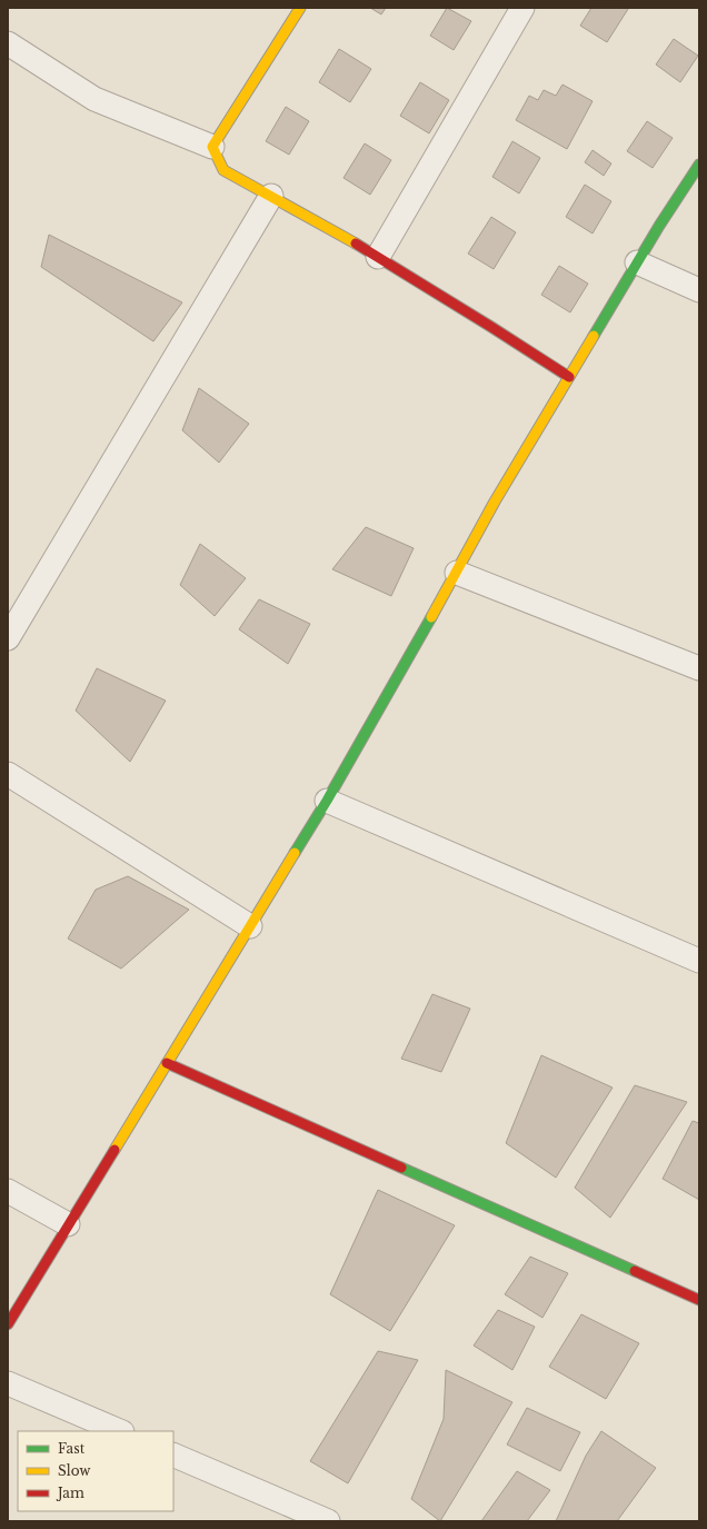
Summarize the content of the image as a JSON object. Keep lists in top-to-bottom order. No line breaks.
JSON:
{"legend":["Fast","Slow","Jam"]}
